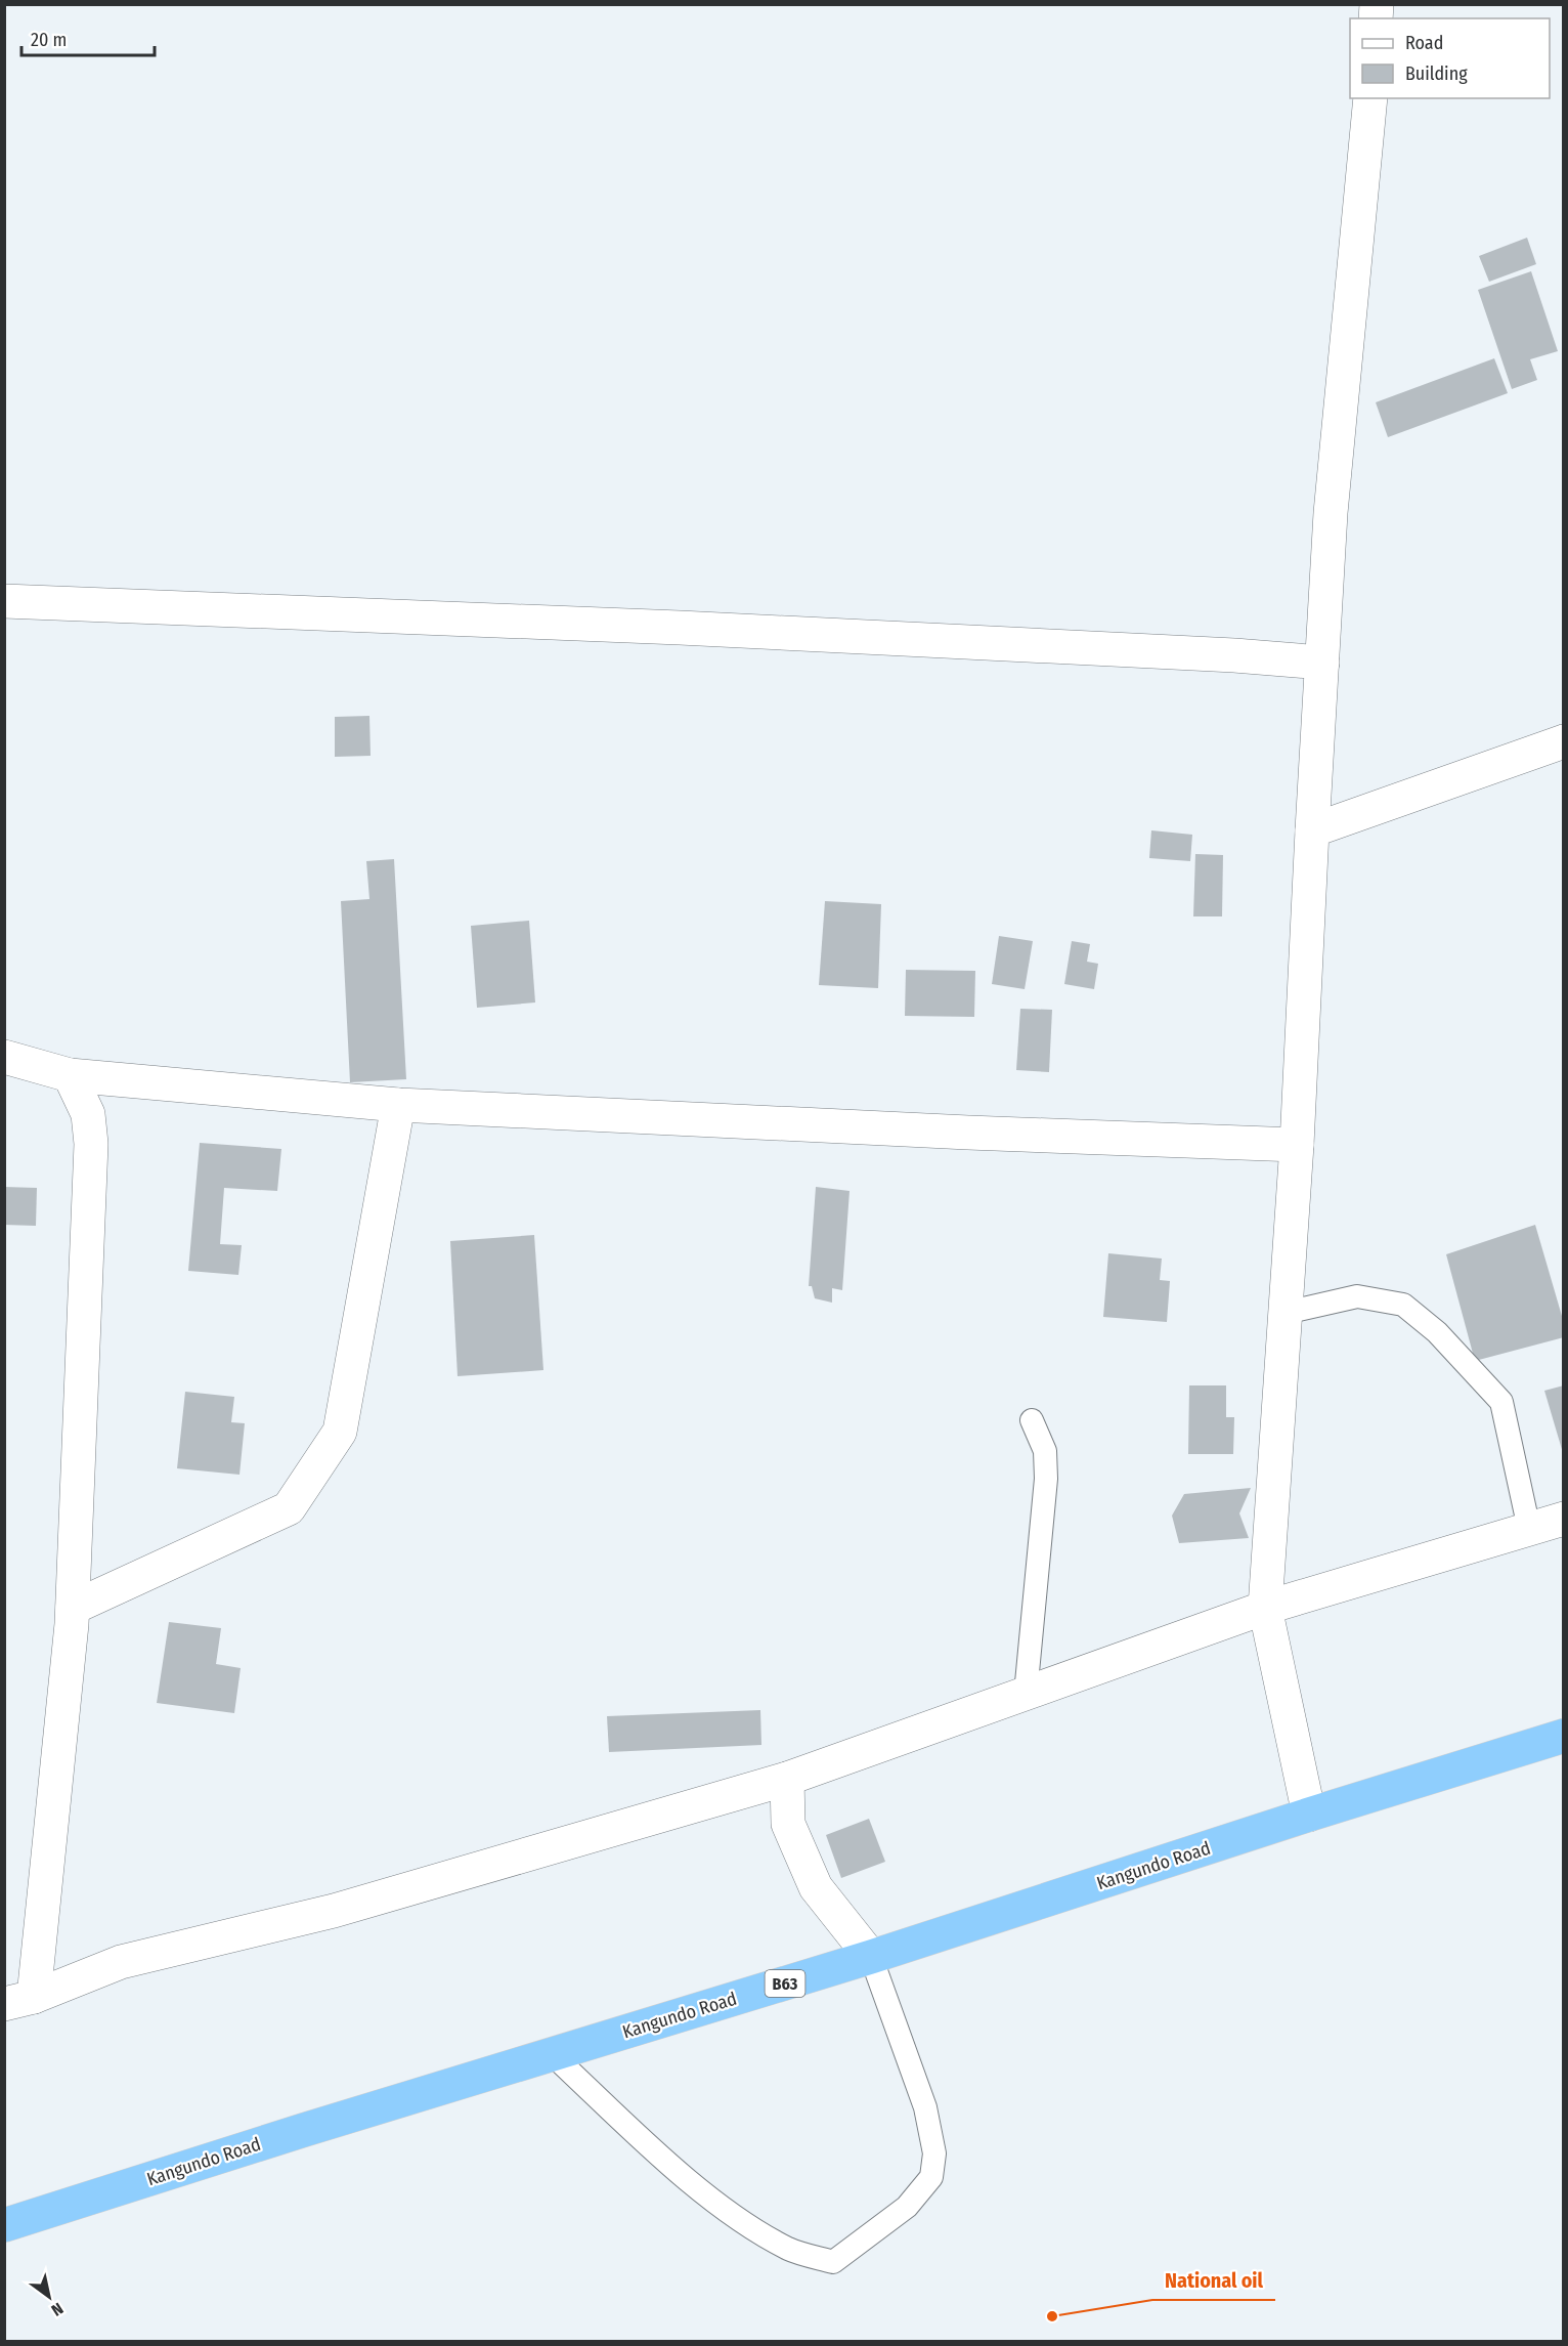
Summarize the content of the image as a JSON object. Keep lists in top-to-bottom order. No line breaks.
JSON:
{"streets":{"highway":["Kangundo Road","B63"]},"places":["National oil"],"legend":["Road","Building"],"scale_bar":"20 m","north":"bottom right"}
